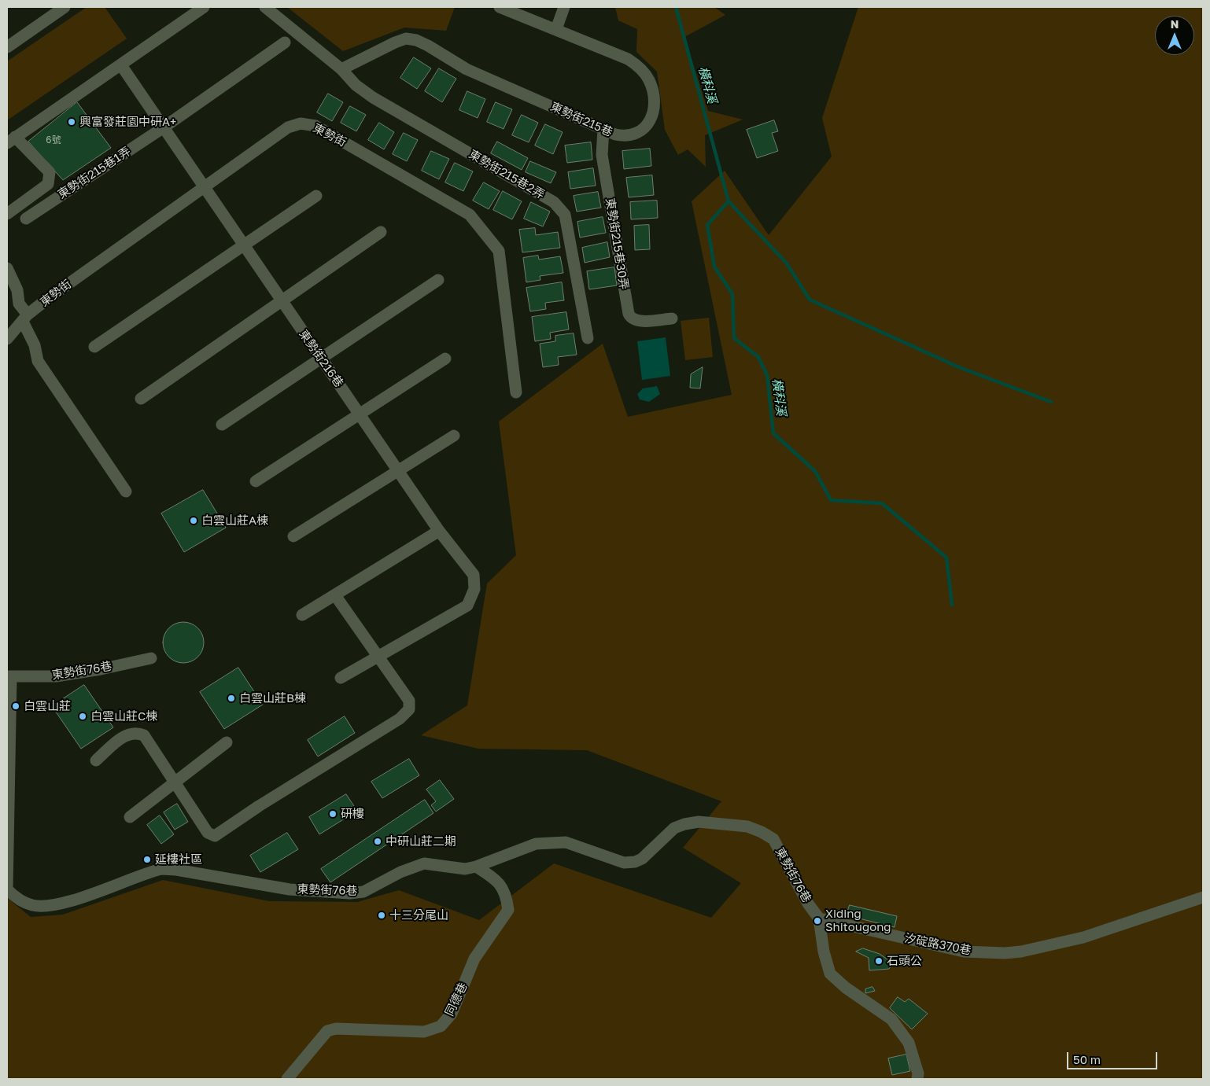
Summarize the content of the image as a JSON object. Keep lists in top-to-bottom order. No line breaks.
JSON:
{"streets":{"street":["東勢街215巷","東勢街","東勢街215巷1弄","東勢街215巷2弄","東勢街215巷30弄","東勢街216巷","東勢街76巷","汐碇路370巷","同德巷"]},"crossings":[["東勢街215巷","東勢街215巷2弄"],["東勢街215巷","東勢街215巷30弄"],["東勢街","東勢街216巷"],["東勢街76巷","汐碇路370巷"],["東勢街76巷","同德巷"]],"water":["橫科溪"],"places":["興富發莊園中研A+","白雲山莊A棟","白雲山莊B棟","白雲山莊","白雲山莊C棟","研樓","中研山莊二期","延樓社區","十三分尾山","Xiding Shitougong","石頭公"],"house_numbers":["6號"],"scale_bar":"50 m","north":"top"}
